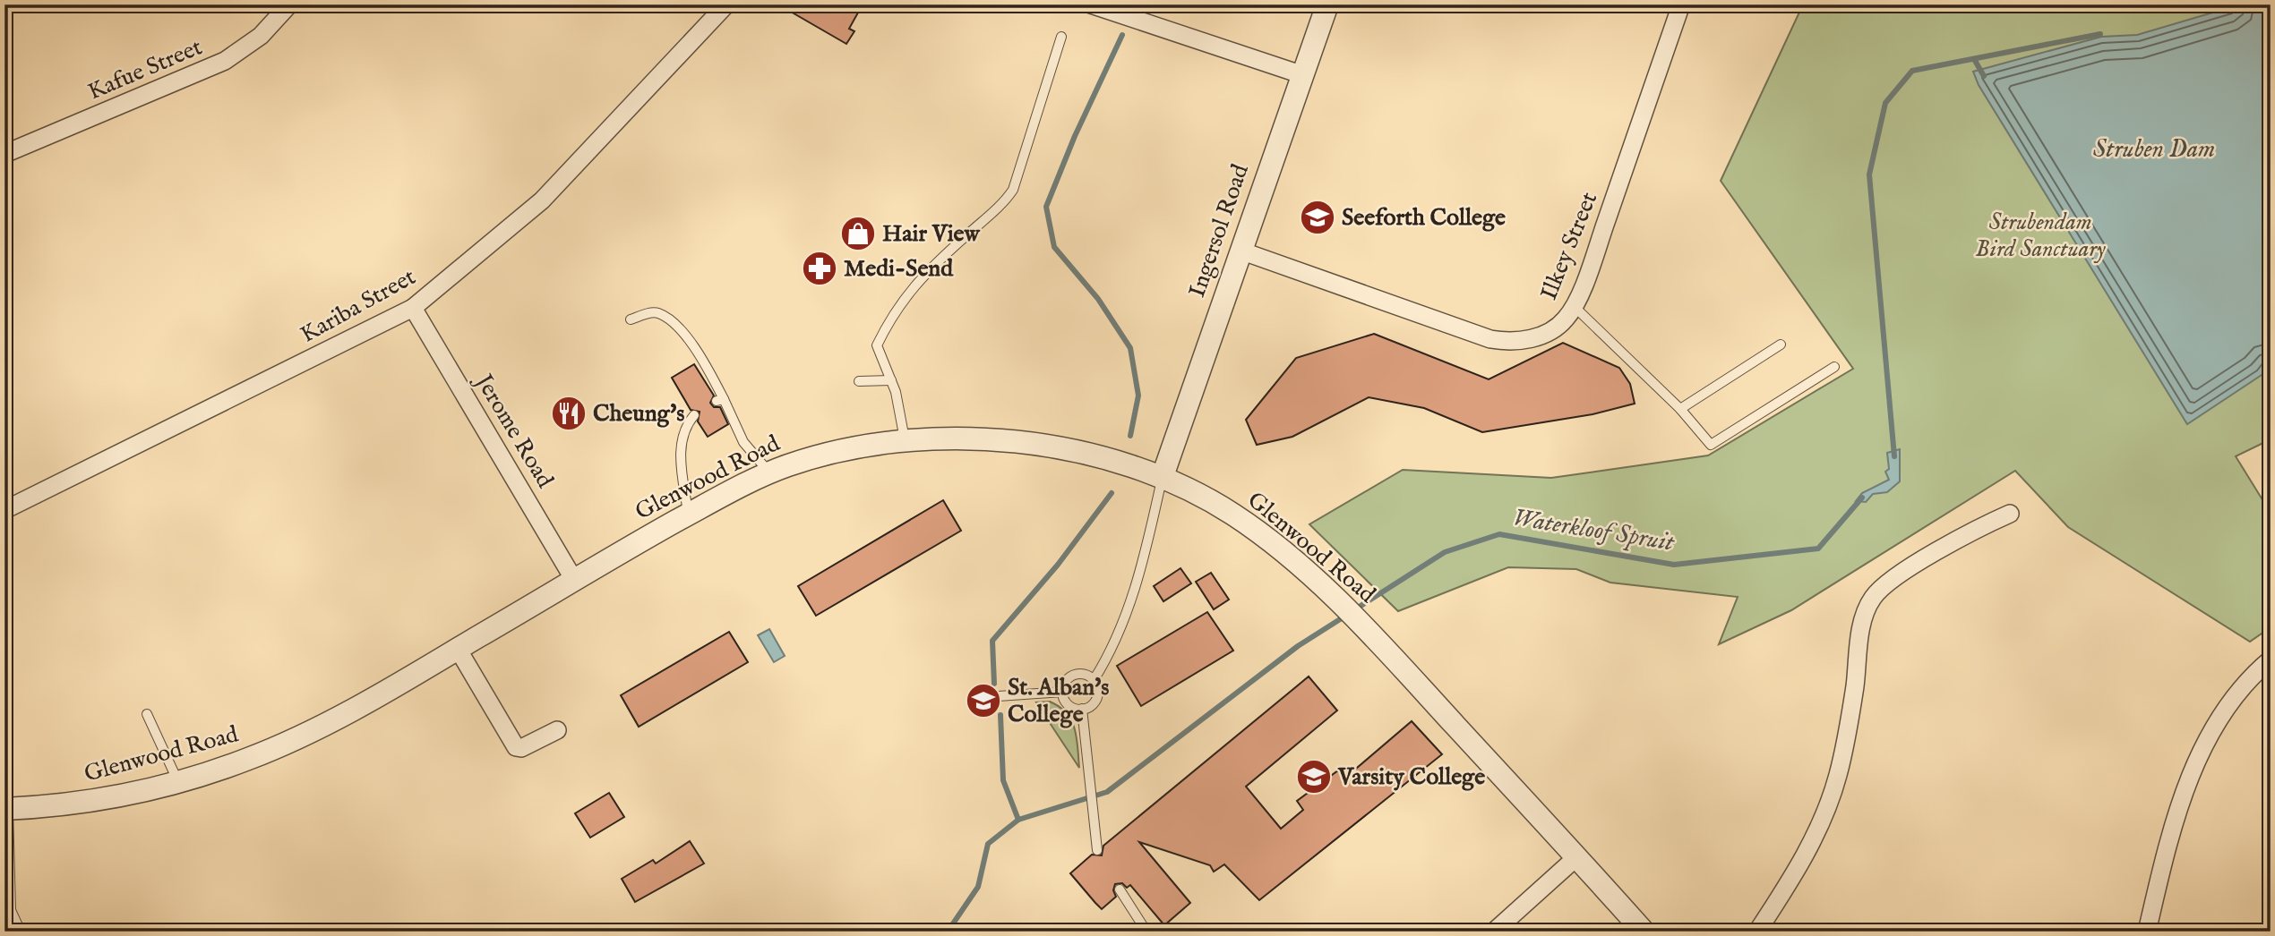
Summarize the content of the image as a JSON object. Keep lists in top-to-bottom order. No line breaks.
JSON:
{"streets":{"street":["Kafue Street","Ingersol Road","Ilkey Street","Kariba Street","Jerome Road","Glenwood Road"]},"crossings":[["Ingersol Road","Ilkey Street"],["Ingersol Road","Glenwood Road"],["Kariba Street","Jerome Road"],["Jerome Road","Glenwood Road"]],"water":["Struben Dam","Waterkloof Spruit"],"parks":["Strubendam Bird Sanctuary"],"places":{"school or university":["Seeforth College","St. Alban's College","Varsity College"],"shop":["Hair View"],"pharmacy":["Medi-Send"],"restaurant":["Cheung's"]}}
